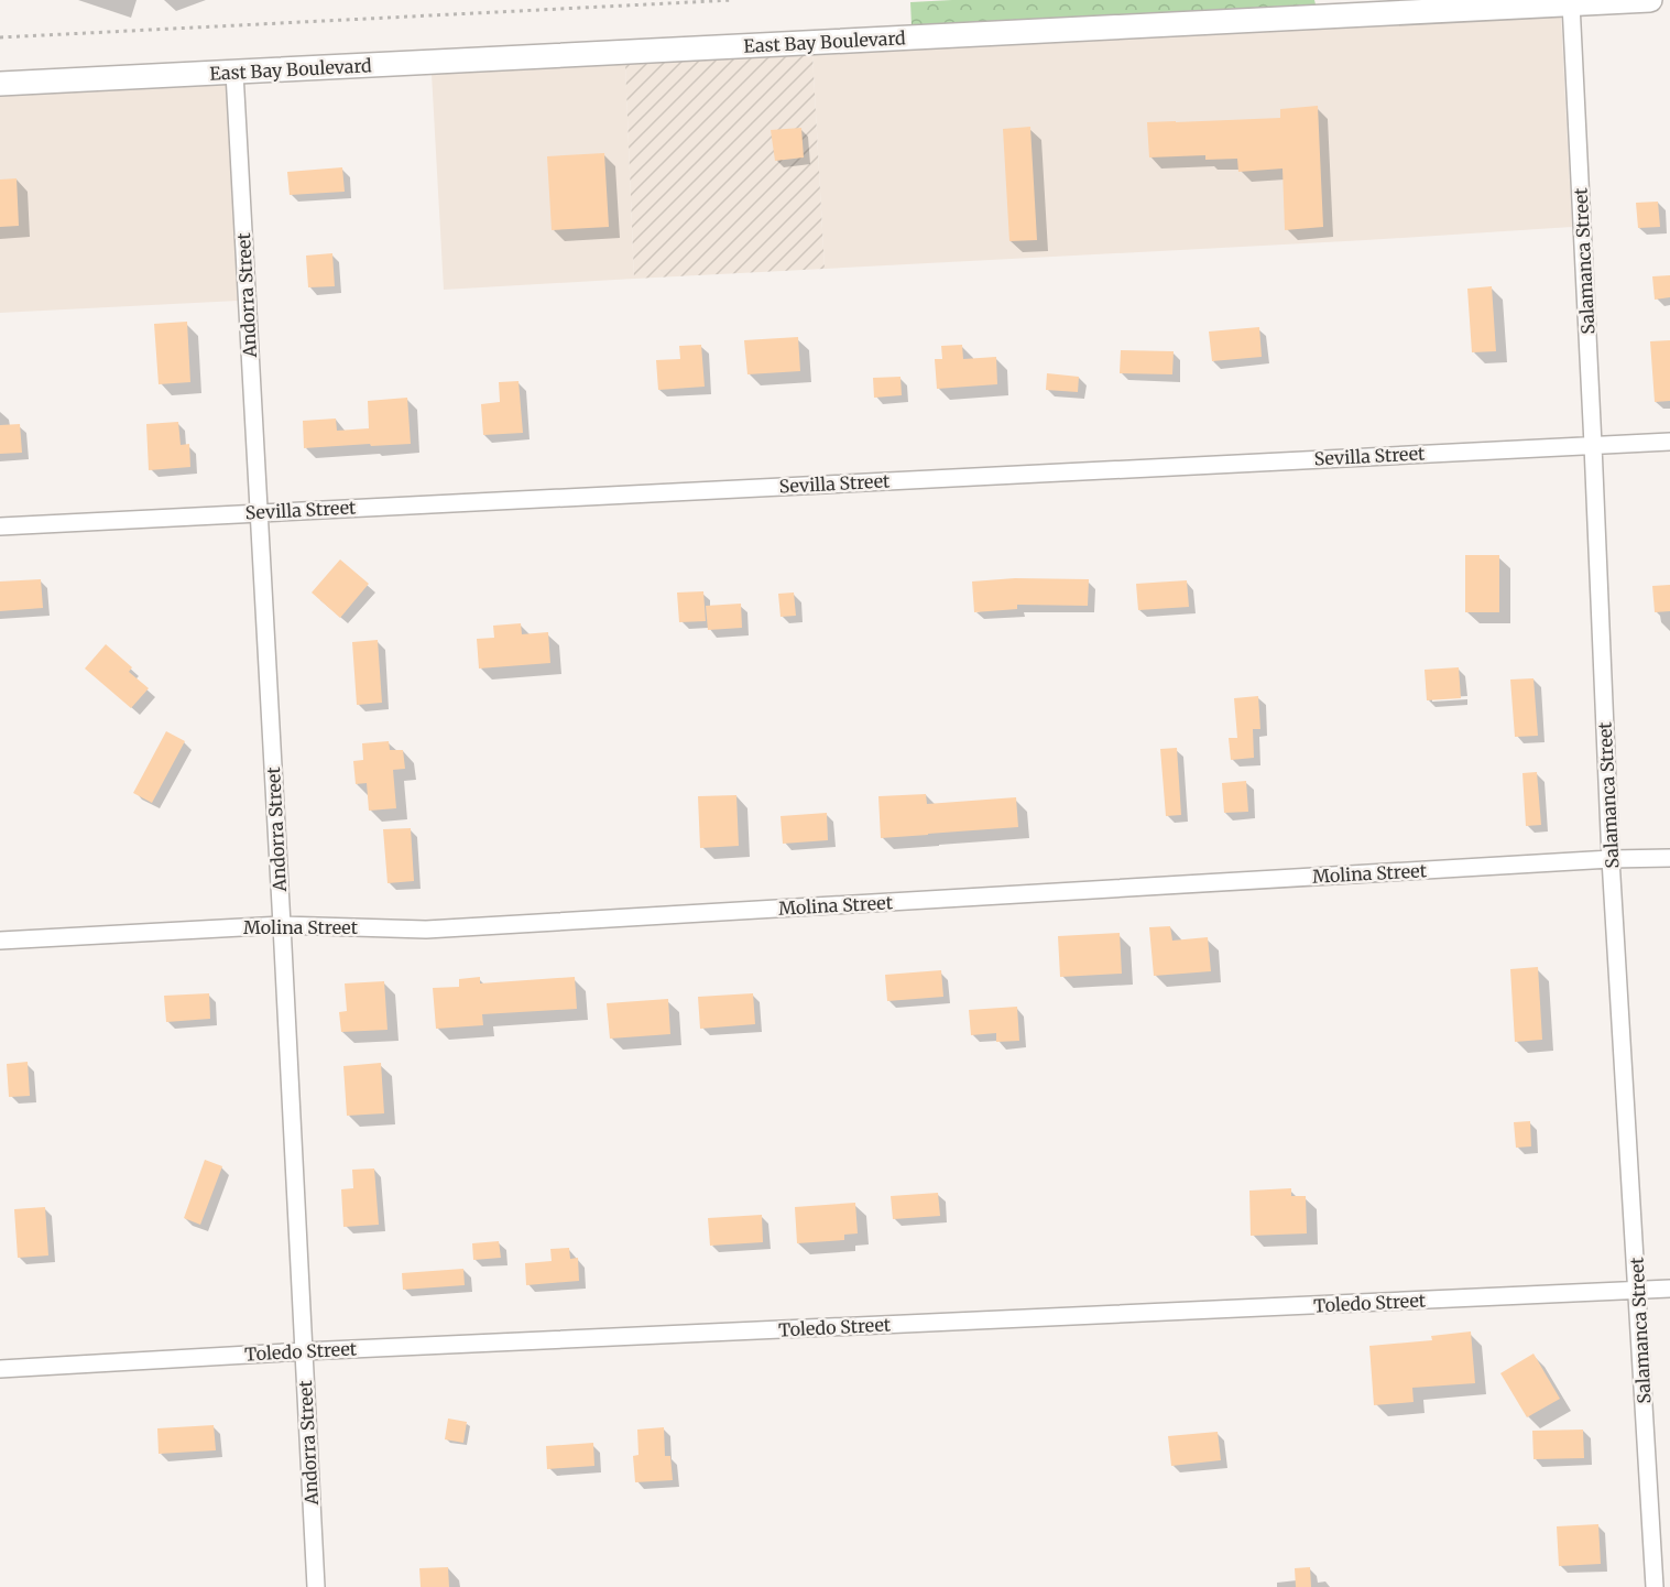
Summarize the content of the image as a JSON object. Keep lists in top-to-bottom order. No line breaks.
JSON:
{"streets":{"main road":["East Bay Boulevard"],"street":["Salamanca Street","Andorra Street","Sevilla Street","Molina Street","Toledo Street"]},"crossings":[["East Bay Boulevard","Salamanca Street"],["East Bay Boulevard","Andorra Street"],["Salamanca Street","Sevilla Street"],["Salamanca Street","Molina Street"],["Salamanca Street","Toledo Street"],["Andorra Street","Sevilla Street"],["Andorra Street","Molina Street"],["Andorra Street","Toledo Street"]]}
